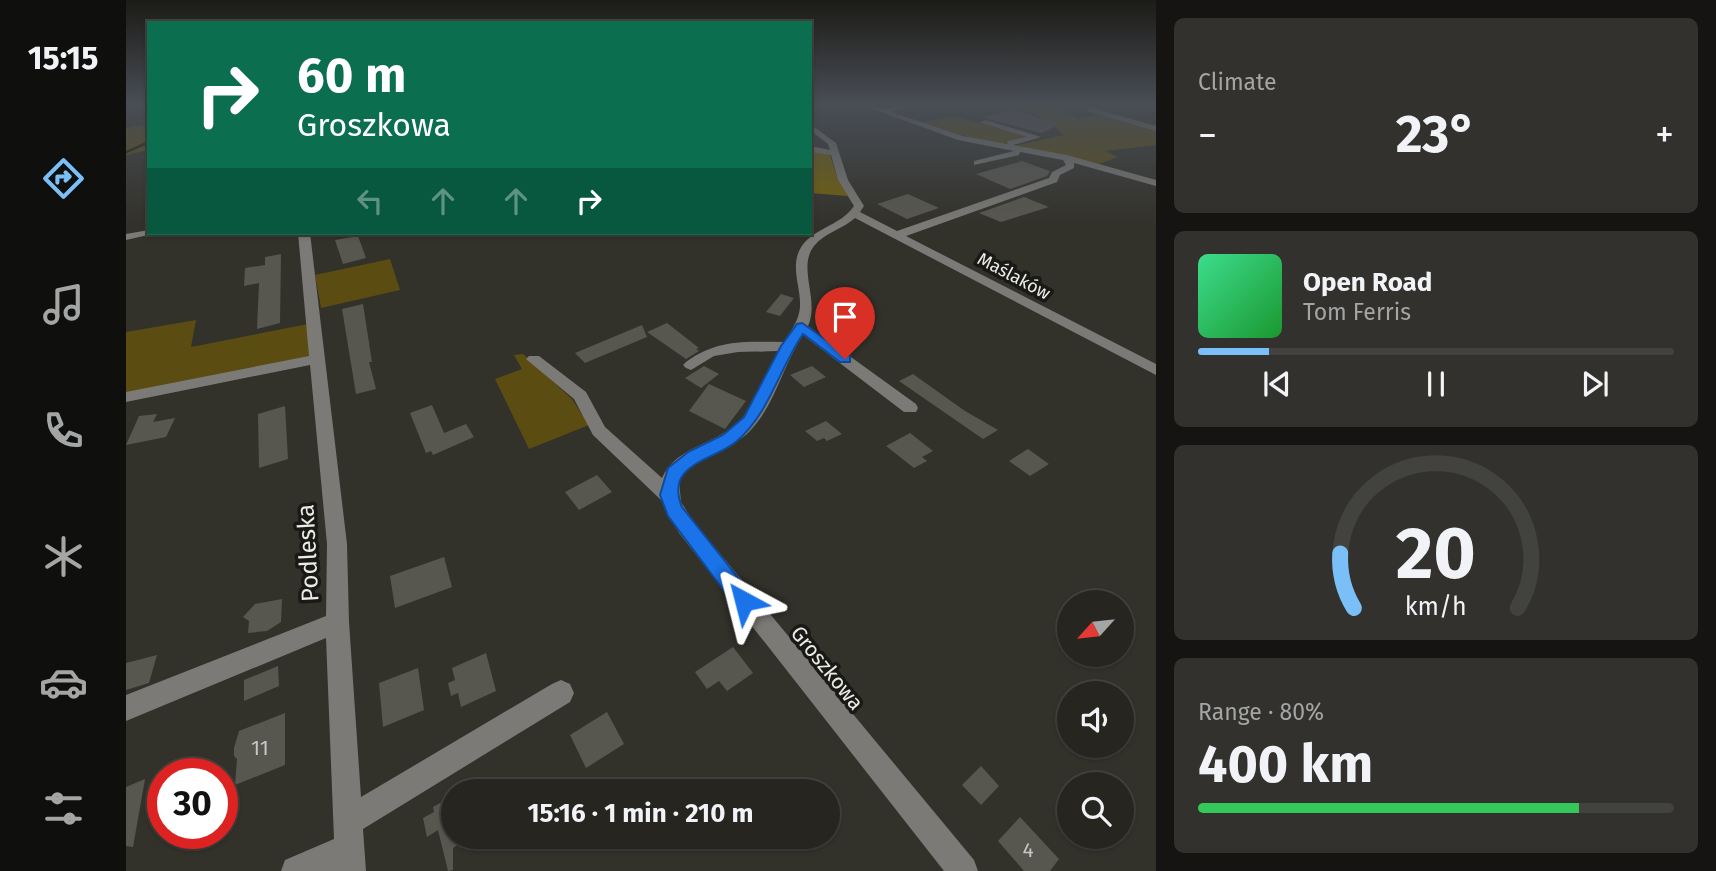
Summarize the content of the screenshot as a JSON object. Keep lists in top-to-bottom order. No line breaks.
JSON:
{"streets":{"street":["Maślaków","Podleska","Groszkowa"]},"house_numbers":["11","4"],"north":"bottom left","page":{"tabs":"15:15","tile":["Climate",["Range · 80%","400 km"]],"turn":["60 m","Groszkowa"],"heat":["−","23°","+"],"song":["Open Road","Tom Ferris"],"limit":"30","trip":"15:16 · 1 min · 210 m","gauge":["20","km/h"]}}
